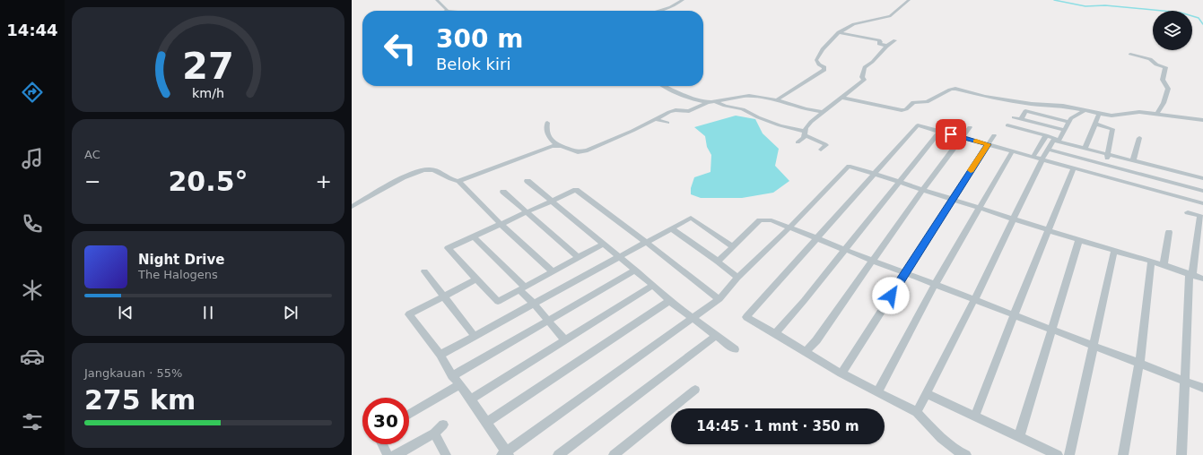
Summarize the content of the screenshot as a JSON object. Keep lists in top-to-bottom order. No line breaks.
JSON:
{"page":{"tabs":"14:44","turn":["300 m","Belok kiri"],"tile":["AC",["Jangkauan · 55%","275 km"]],"heat":["−","20.5°","+"],"song":["Night Drive","The Halogens"],"limit":"30","trip":"14:45 · 1 mnt · 350 m","gauge":["27","km/h"]}}
